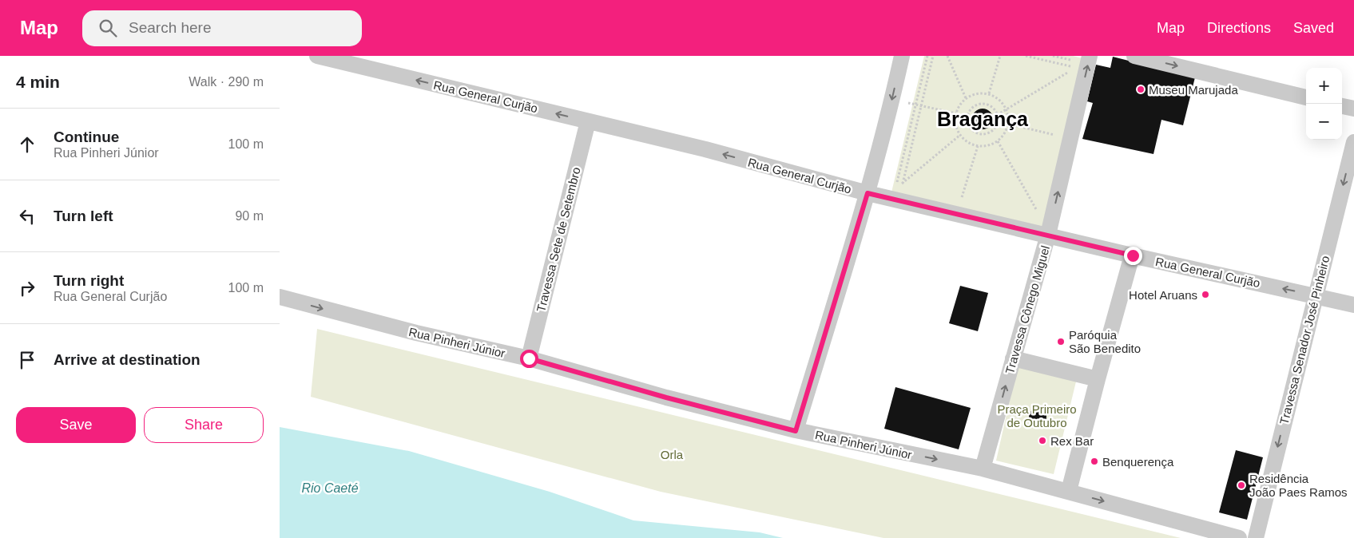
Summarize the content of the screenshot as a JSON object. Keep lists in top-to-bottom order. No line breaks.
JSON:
{"streets":{"street":["Rua General Curjão","Travessa Sete de Setembro","Travessa Cônego Miguel","Travessa Senador José Pinheiro","Rua Pinheri Júnior"]},"crossings":[["Rua General Curjão","Travessa Sete de Setembro"],["Rua General Curjão","Travessa Cônego Miguel"],["Rua General Curjão","Travessa Senador José Pinheiro"],["Travessa Sete de Setembro","Rua Pinheri Júnior"],["Travessa Cônego Miguel","Rua Pinheri Júnior"]],"one_way":["Rua General Curjão","Travessa Senador José Pinheiro","Rua Pinheri Júnior"],"districts":["Bragança"],"water":["Rio Caeté"],"parks":["Praça Primeiro de Outubro","Orla"],"places":["Museu Marujada","Hotel Aruans","Paróquia São Benedito","Rex Bar","Benquerença","Residência João Paes Ramos"],"page":{"header":"Map","search":"Search here","nav":["Map","Directions","Saved"],"heading":["4 min","Walk · 290 m"],"map_buttons":["+","−"],"list":[["Continue","Rua Pinheri Júnior","100 m"],["Turn left","90 m"],["Turn right","Rua General Curjão","100 m"],"Arrive at destination"],"buttons":["Save","Share"]}}
